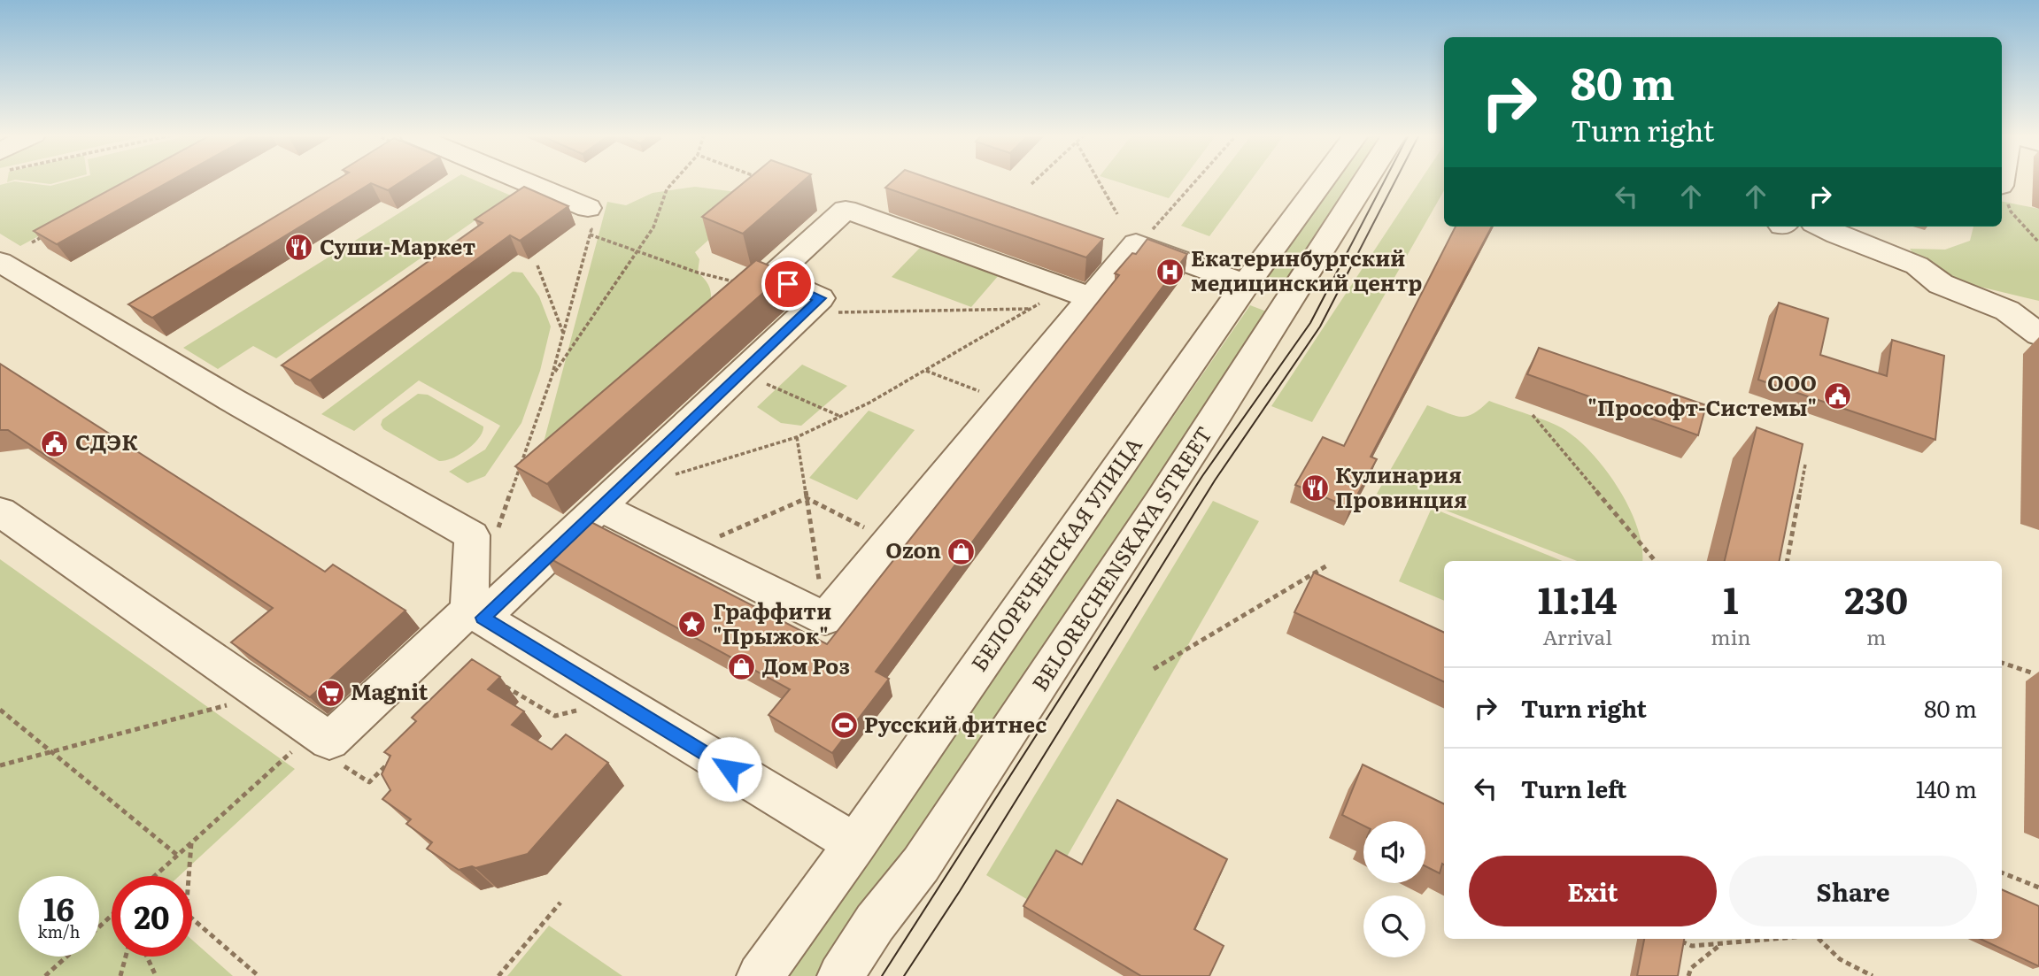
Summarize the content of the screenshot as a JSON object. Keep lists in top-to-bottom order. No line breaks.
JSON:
{"streets":{"street":["БЕЛОРЕЧЕНСКАЯ УЛИЦА","BELORECHENSKAYA STREET"]},"places":{"restaurant":["Суши-Маркет","Кулинария Провинция"],"hospital":["Екатеринбургский медицинский центр"],"public building":["ООО \"Прософт-Системы\"","СДЭК"],"shop":["Ozon","Дом Роз"],"place":["Граффити \"Прыжок\""],"supermarket":["Magnit"],"sports":["Русский фитнес"]},"page":{"turn":["80 m","Turn right"],"eta":["11:14","Arrival","1","min","230","m"],"list":[{"name":"Turn right","value":"80 m"},{"name":"Turn left","value":"140 m"}],"buttons":["Exit","Share"],"speed":"16 km/h","limit":"20"}}
